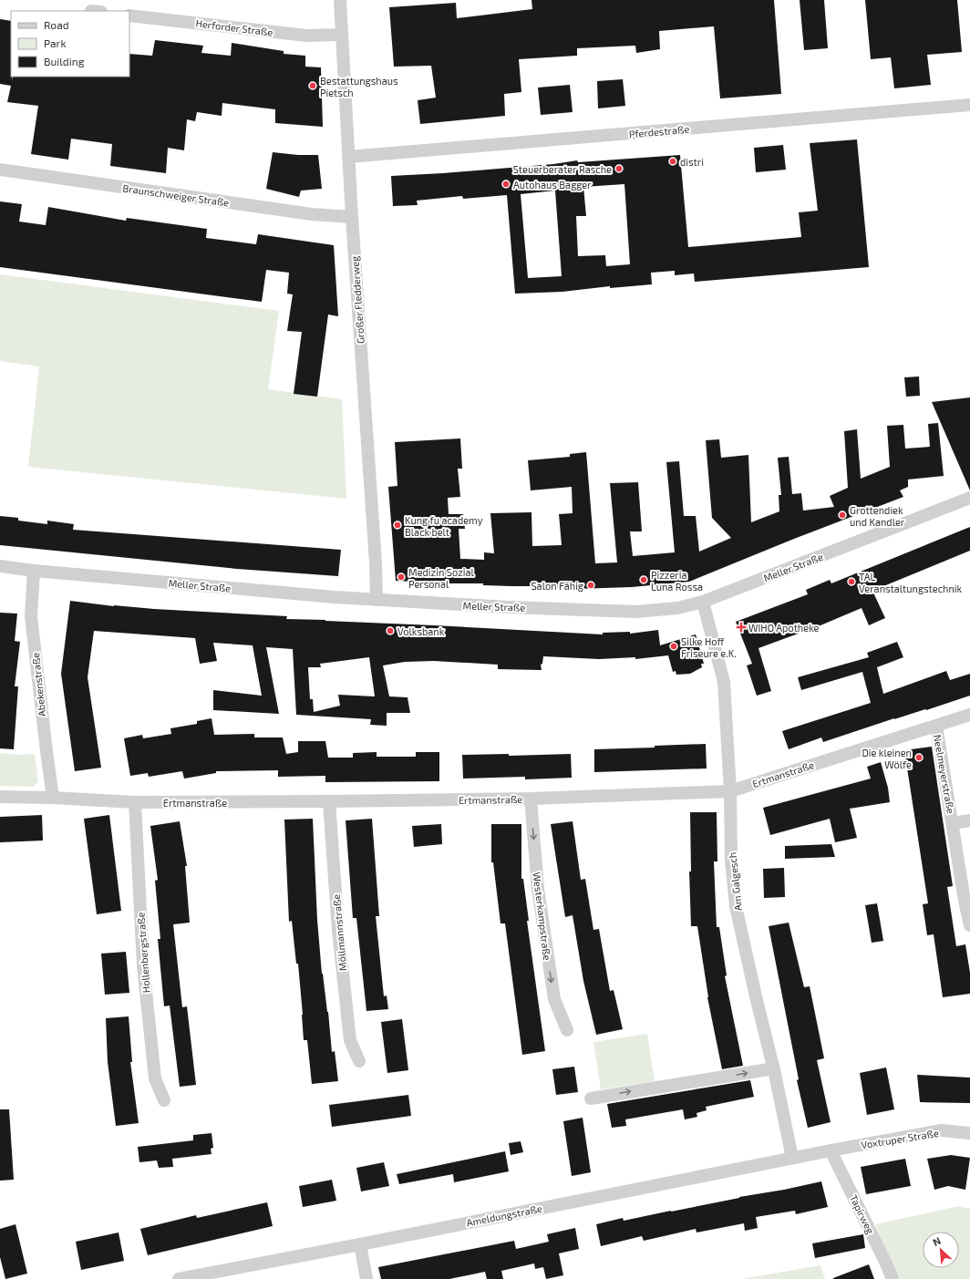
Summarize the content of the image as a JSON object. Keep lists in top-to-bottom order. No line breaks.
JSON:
{"streets":{"street":["Herforder Straße","Pferdestraße","Braunschweiger Straße","Großer Fledderweg","Meller Straße","Abekenstraße","Ertmanstraße","Neelmeyerstraße","Am Galgesch","Westerkampstraße","Möllmannstraße","Hollenbergstraße","Voxtruper Straße","Tapirweg","Ameldungstraße"]},"crossings":[["Herforder Straße","Großer Fledderweg"],["Pferdestraße","Großer Fledderweg"],["Braunschweiger Straße","Großer Fledderweg"],["Großer Fledderweg","Meller Straße"],["Meller Straße","Abekenstraße"],["Meller Straße","Am Galgesch"],["Abekenstraße","Ertmanstraße"],["Ertmanstraße","Neelmeyerstraße"],["Ertmanstraße","Am Galgesch"],["Ertmanstraße","Westerkampstraße"],["Ertmanstraße","Möllmannstraße"],["Ertmanstraße","Hollenbergstraße"],["Am Galgesch","Ameldungstraße"],["Voxtruper Straße","Tapirweg"],["Voxtruper Straße","Ameldungstraße"],["Tapirweg","Ameldungstraße"]],"one_way":["Westerkampstraße"],"places":{"other":["Bestattungshaus Pietsch","distri","Steuerberater Rasche","Autohaus Bagger","Grottendiek und Kandler","Kung fu academy Black belt","Medizin Sozial Personal","Pizzeria Luna Rossa","TAL Veranstaltungstechnik","Salon Fähig","Volksbank","Silke Hoff Friseure e.K.","Die kleinen Wölfe"],"health":["WIHO Apotheke"]},"legend":["Road","Park","Building"],"north":"top left"}
